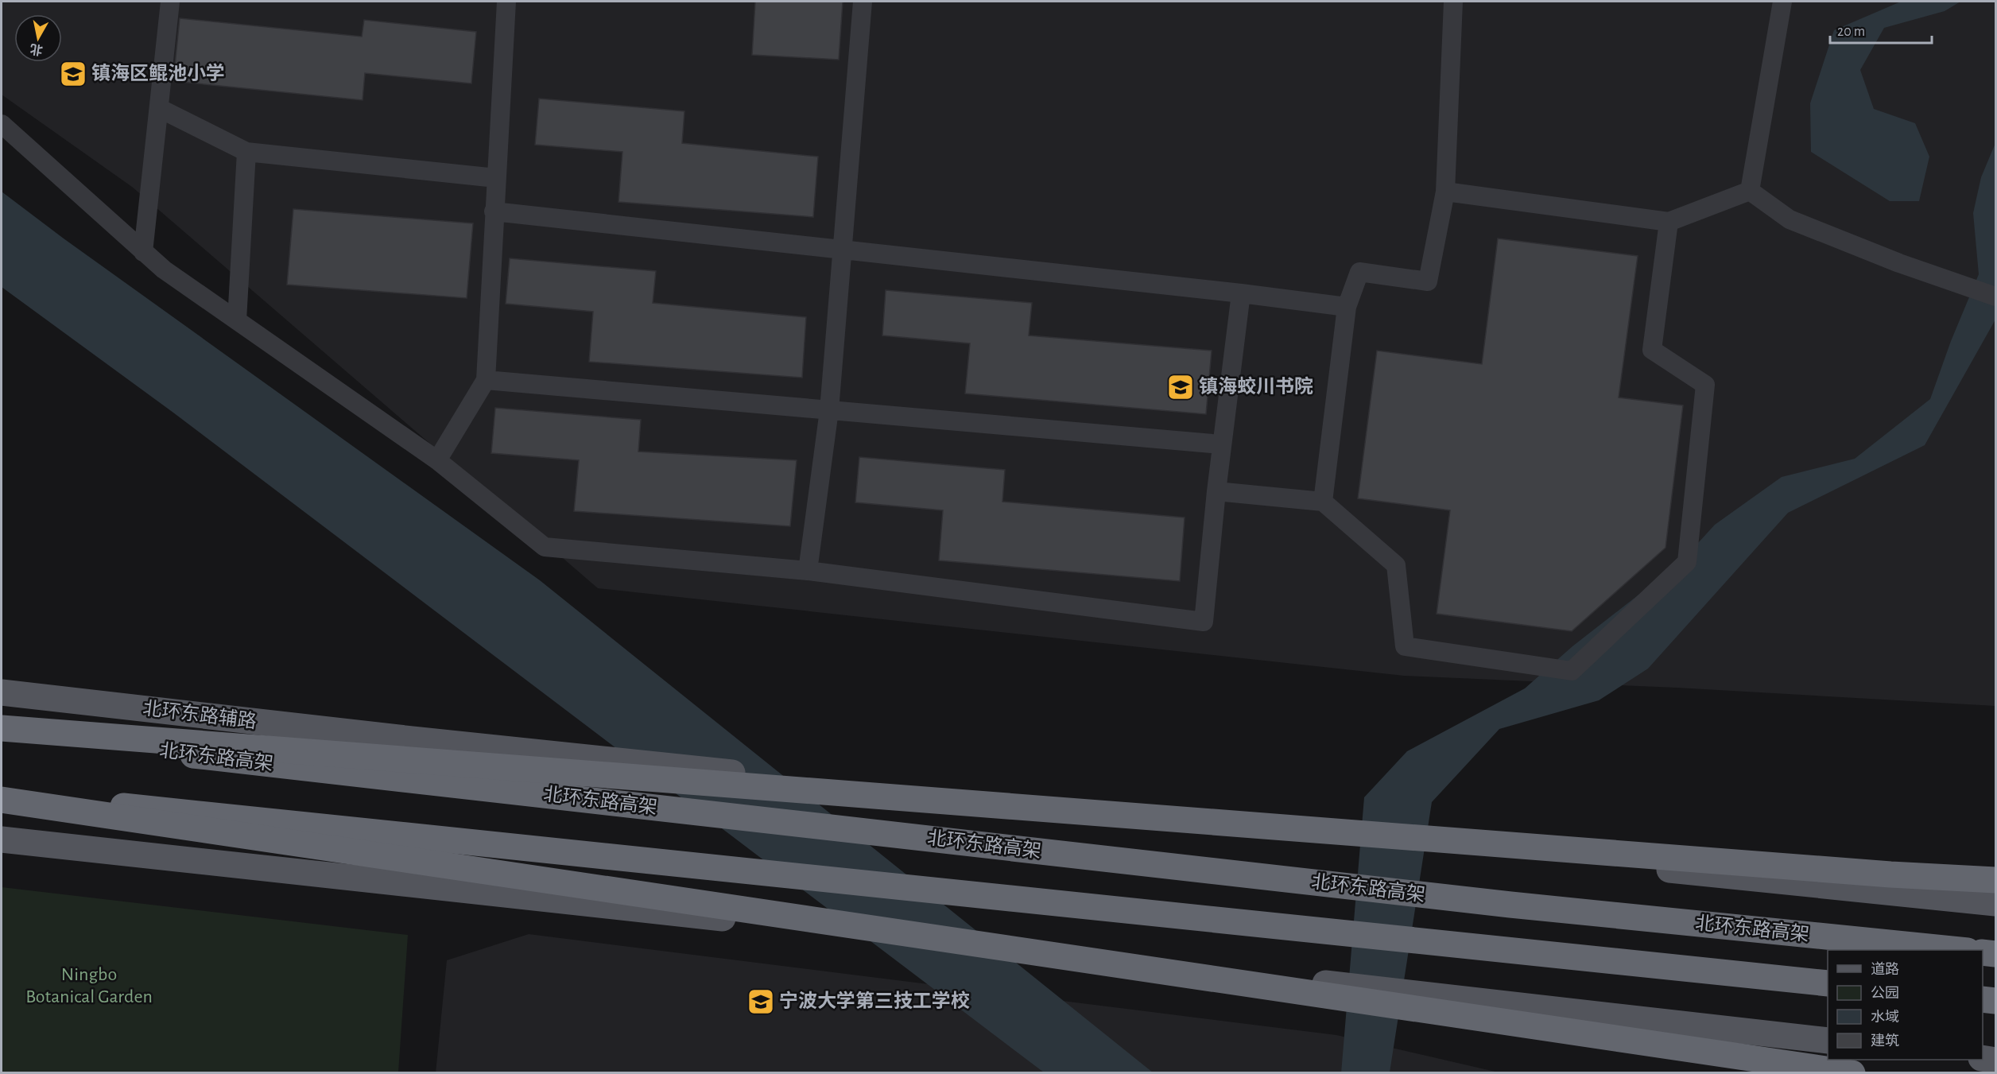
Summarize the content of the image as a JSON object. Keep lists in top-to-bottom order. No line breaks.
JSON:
{"streets":{"highway":["北环东路高架"],"main road":["北环东路辅路"]},"parks":["Ningbo Botanical Garden"],"places":{"school or university":["镇海区鲲池小学","镇海蛟川书院","宁波大学第三技工学校"]},"legend":["道路","公园","水域","建筑"],"scale_bar":"20 m","north":"bottom"}
